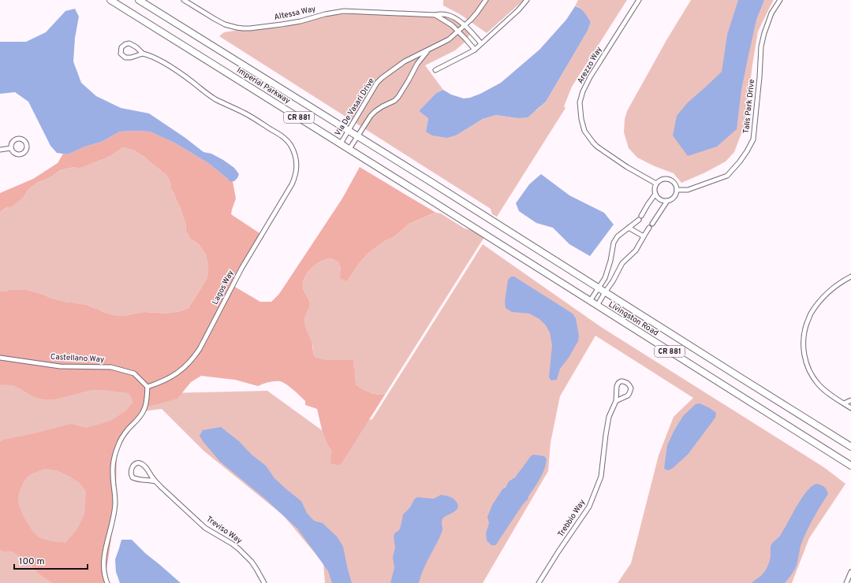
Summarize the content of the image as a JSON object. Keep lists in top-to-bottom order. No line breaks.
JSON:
{"streets":{"main road":["Imperial Parkway","CR 881","Livingston Road"],"street":["Altessa Way","Arezzo Way","Talis Park Drive","Via De Vasari Drive","Lagos Way","Castellano Way","Trebbio Way","Treviso Way"]},"crossings":[["Altessa Way","Via De Vasari Drive"],["Arezzo Way","Talis Park Drive"],["Imperial Parkway","Via De Vasari Drive"],["Imperial Parkway","Livingston Road"],["Lagos Way","Castellano Way"]],"scale_bar":"100 m"}
